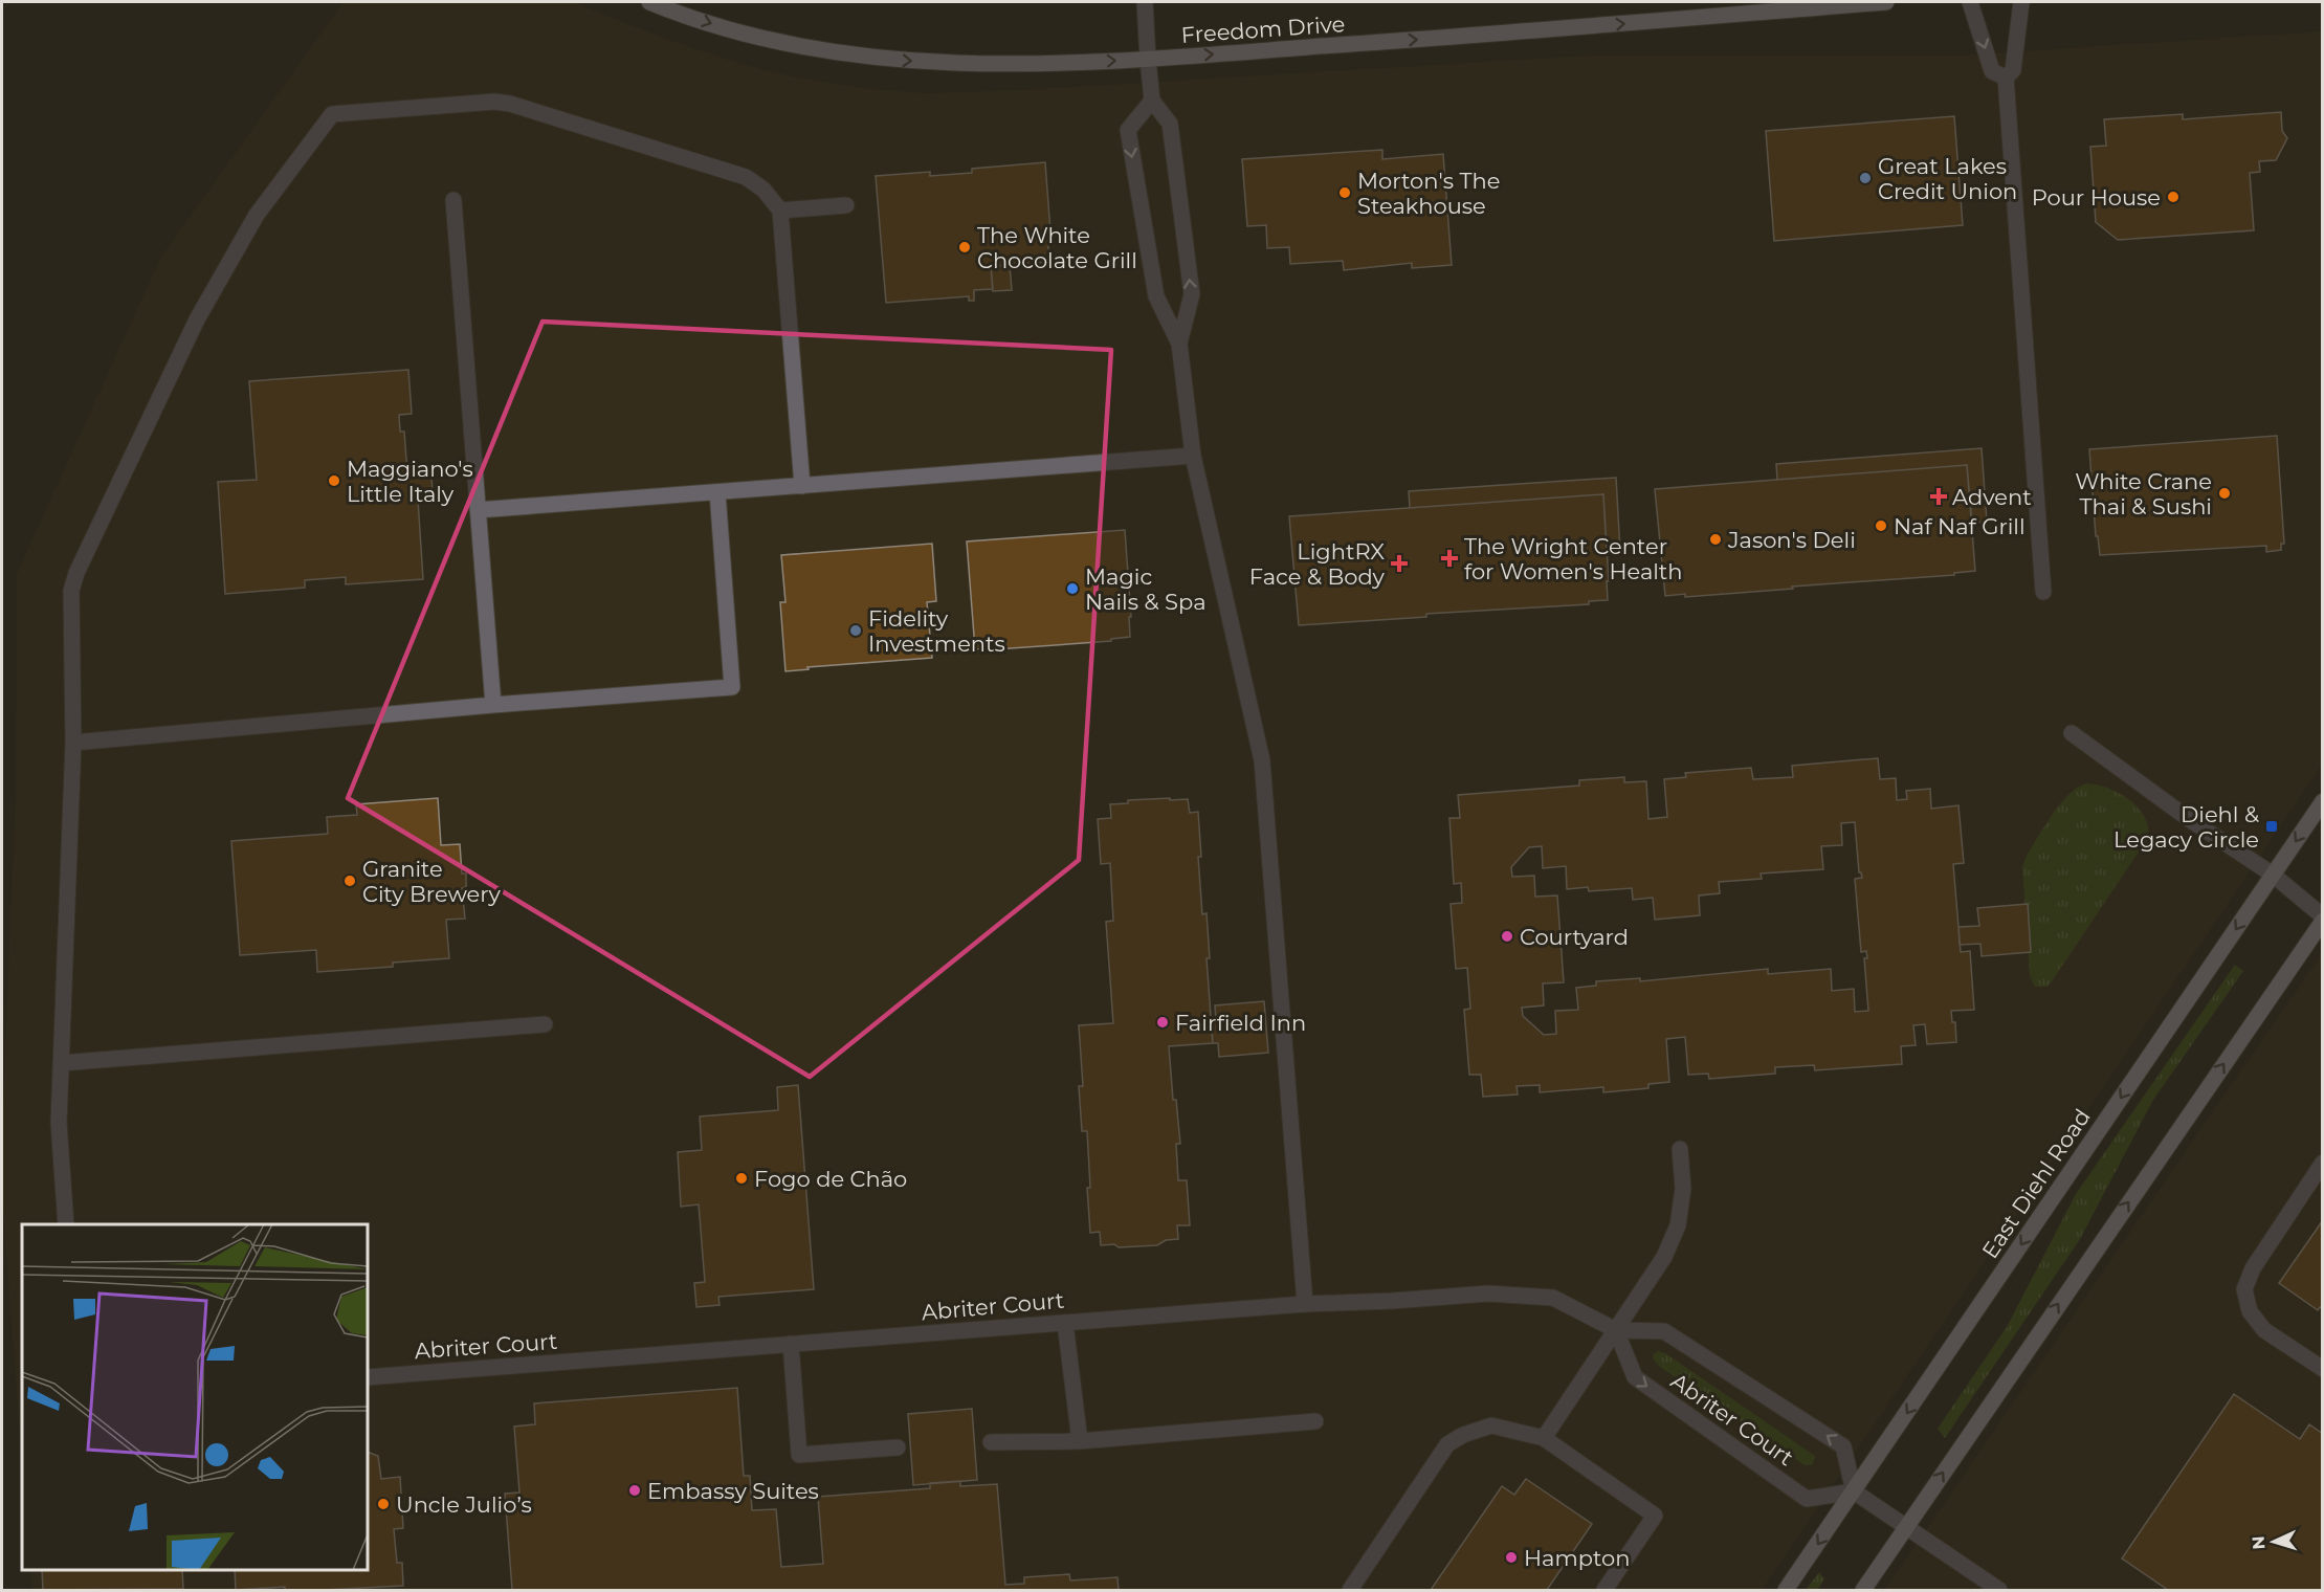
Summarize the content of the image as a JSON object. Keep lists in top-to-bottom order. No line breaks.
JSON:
{"streets":{"street":["Freedom Drive","East Diehl Road","Abriter Court"]},"crossings":[["East Diehl Road","Abriter Court"]],"one_way":["Freedom Drive"],"places":{"other":["Great Lakes Credit Union","Morton's The Steakhouse","Pour House","The White Chocolate Grill","Maggiano's Little Italy","White Crane Thai & Sushi","Naf Naf Grill","Jason's Deli","Magic Nails & Spa","Fidelity Investments","Granite City Brewery","Courtyard","Fairfield Inn","Fogo de Chão","Embassy Suites","Uncle Julio’s","Hampton"],"health":["Advent","The Wright Center for Women's Health","LightRX Face & Body"],"transit":["Diehl & Legacy Circle"]},"north":"left"}
